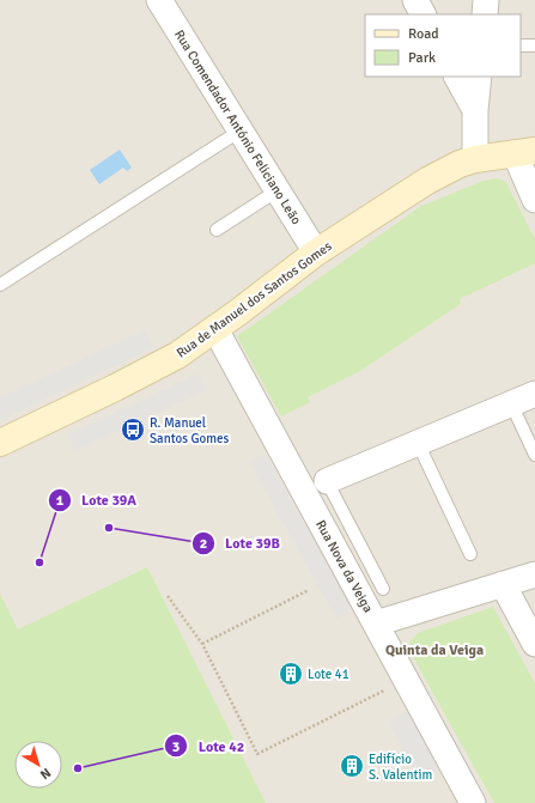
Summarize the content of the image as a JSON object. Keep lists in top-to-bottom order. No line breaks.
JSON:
{"streets":{"street":["Rua Comendador António Feliciano Leão","Rua de Manuel dos Santos Gomes","Rua Nova da Veiga"]},"crossings":[["Rua Comendador António Feliciano Leão","Rua de Manuel dos Santos Gomes"],["Rua de Manuel dos Santos Gomes","Rua Nova da Veiga"]],"districts":["Quinta da Veiga"],"places":{"bus stop":["R. Manuel Santos Gomes"],"other":["Lote 39B","Lote 39A","Lote 42"],"building":["Lote 41","Edifício S. Valentim"]},"legend":["Road","Park"],"north":"bottom right"}
